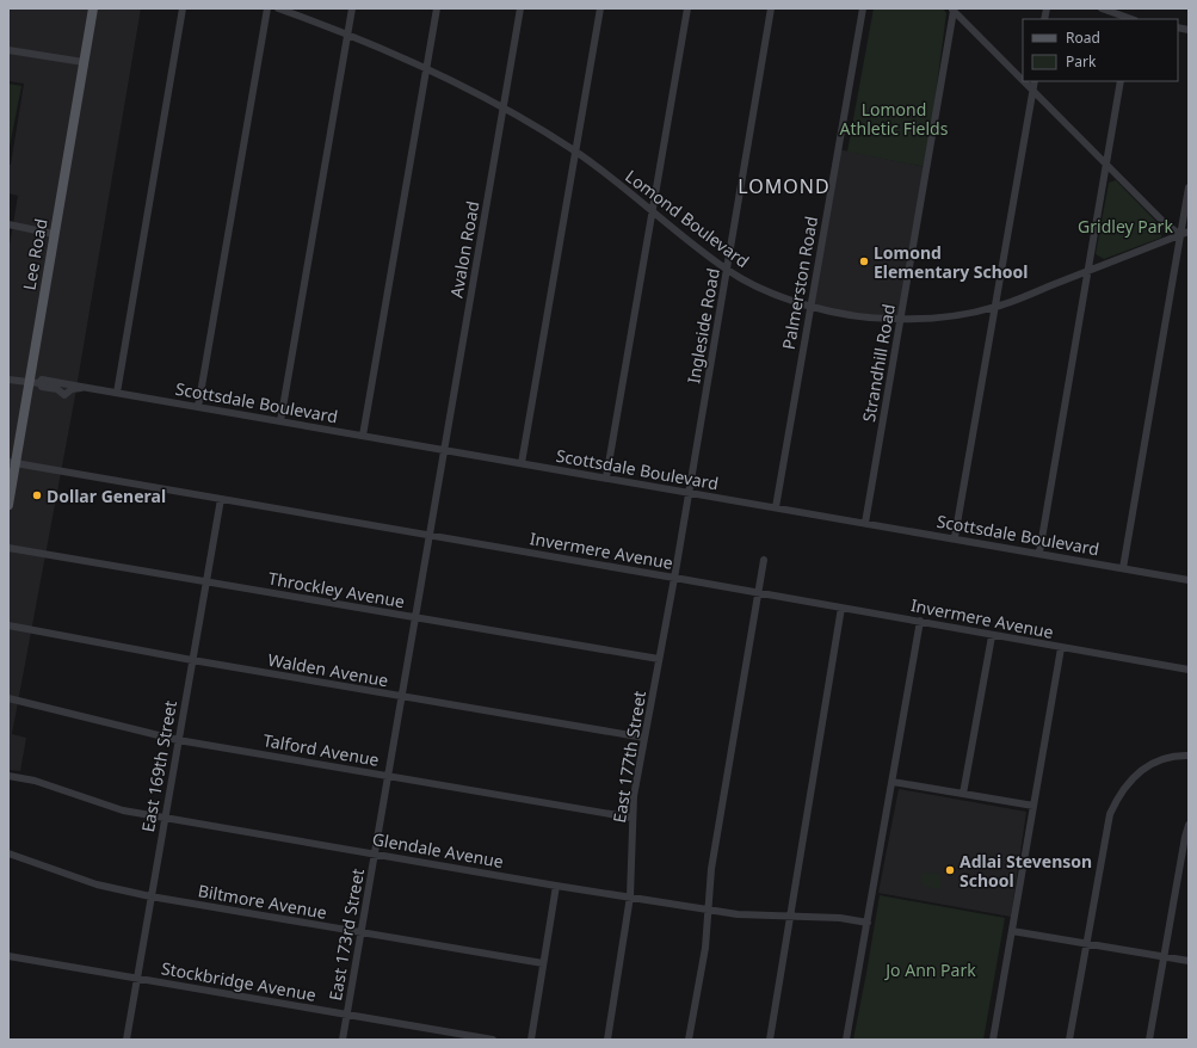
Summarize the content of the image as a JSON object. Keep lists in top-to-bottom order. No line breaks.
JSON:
{"streets":{"main road":["Lee Road"],"street":["Lomond Boulevard","Avalon Road","Palmerston Road","Ingleside Road","Strandhill Road","Scottsdale Boulevard","Invermere Avenue","Throckley Avenue","Walden Avenue","Talford Avenue","East 177th Street","East 169th Street","Glendale Avenue","Biltmore Avenue","East 173rd Street","Stockbridge Avenue"]},"crossings":[["Lomond Boulevard","Avalon Road"],["Lomond Boulevard","Palmerston Road"],["Lomond Boulevard","Ingleside Road"],["Lomond Boulevard","Strandhill Road"],["Avalon Road","Scottsdale Boulevard"],["Avalon Road","East 173rd Street"],["Lee Road","Scottsdale Boulevard"],["Lee Road","Invermere Avenue"],["Palmerston Road","Scottsdale Boulevard"],["Ingleside Road","Scottsdale Boulevard"],["Ingleside Road","East 177th Street"],["Strandhill Road","Scottsdale Boulevard"],["Invermere Avenue","East 177th Street"],["Invermere Avenue","East 169th Street"],["Invermere Avenue","East 173rd Street"],["Throckley Avenue","East 177th Street"],["Throckley Avenue","East 169th Street"],["Throckley Avenue","East 173rd Street"],["Walden Avenue","East 177th Street"],["Walden Avenue","East 169th Street"],["Walden Avenue","East 173rd Street"],["Talford Avenue","East 177th Street"],["Talford Avenue","East 169th Street"],["Talford Avenue","East 173rd Street"],["East 177th Street","Glendale Avenue"],["East 169th Street","Glendale Avenue"],["East 169th Street","Biltmore Avenue"],["East 169th Street","Stockbridge Avenue"],["Glendale Avenue","East 173rd Street"],["Biltmore Avenue","East 173rd Street"],["East 173rd Street","Stockbridge Avenue"]],"districts":["LOMOND"],"parks":["Lomond Athletic Fields","Gridley Park","Jo Ann Park"],"places":["Lomond Elementary School","Dollar General","Adlai Stevenson School"],"legend":["Road","Park"]}
